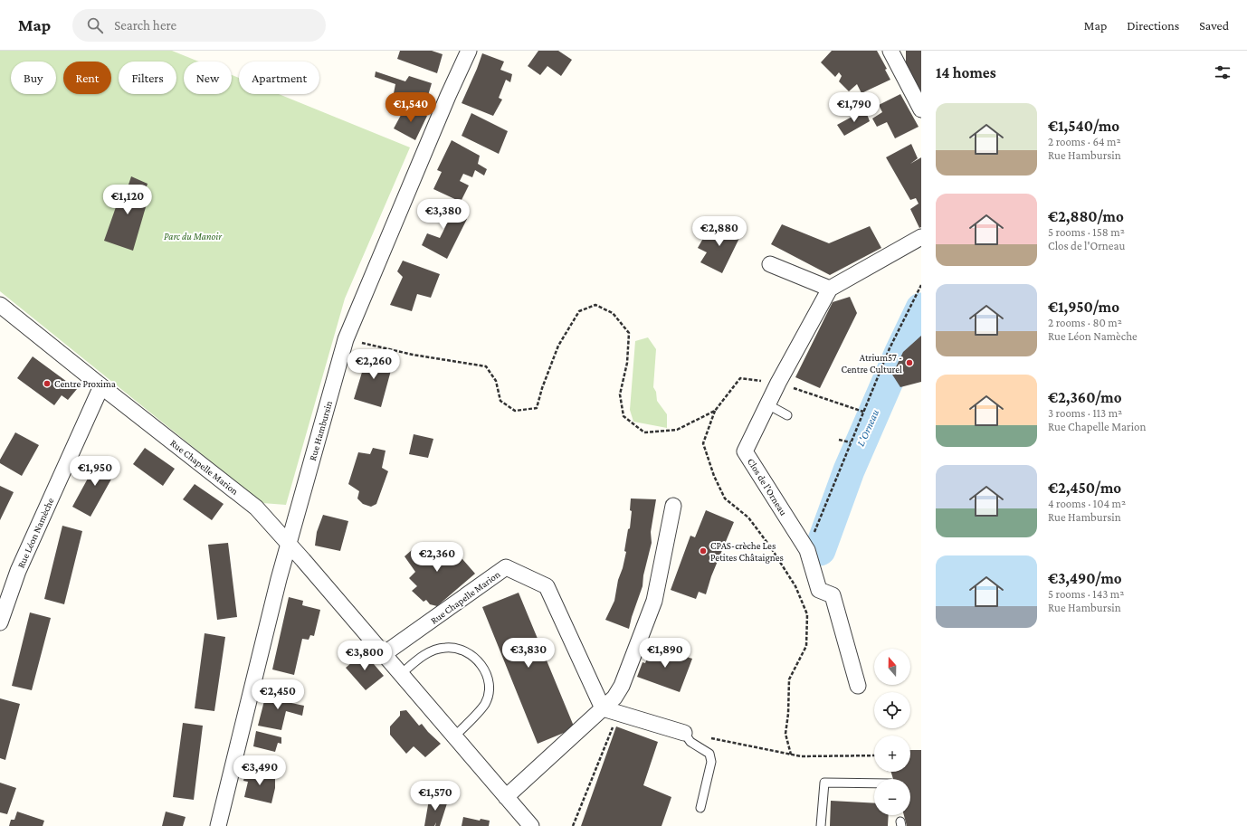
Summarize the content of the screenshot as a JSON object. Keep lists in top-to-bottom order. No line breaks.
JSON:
{"streets":{"street":["Rue Hambursin","Rue Chapelle Marion","Clos de l'Orneau","Rue Léon Namèche"]},"crossings":[["Rue Hambursin","Rue Chapelle Marion"],["Rue Chapelle Marion","Rue Léon Namèche"]],"water":["L'Orneau"],"parks":["Parc du Manoir"],"places":["Atrium57 - Centre Culturel","Centre Proxima","CPAS-crèche Les Petites Châtaignes"],"north":"top","page":{"header":"Map","search":"Search here","nav":["Map","Directions","Saved"],"heading":"14 homes","chip":["Buy","Rent","Filters","New","Apartment"],"price":["€1,540","€1,790","€1,120","€3,380","€2,880","€2,260","€1,950","€2,360","€3,830","€1,890","€3,800","€2,450","€3,490","€1,570"],"list":[{"name":"€1,540/mo","note":"2 rooms · 64 m² · Rue Hambursin"},{"name":"€2,880/mo","note":"5 rooms · 158 m² · Clos de l'Orneau"},{"name":"€1,950/mo","note":"2 rooms · 80 m² · Rue Léon Namèche"},{"name":"€2,360/mo","note":"3 rooms · 113 m² · Rue Chapelle Marion"},{"name":"€2,450/mo","note":"4 rooms · 104 m² · Rue Hambursin"},{"name":"€3,490/mo","note":"5 rooms · 143 m² · Rue Hambursin"}],"map_buttons":["+","−"]}}
